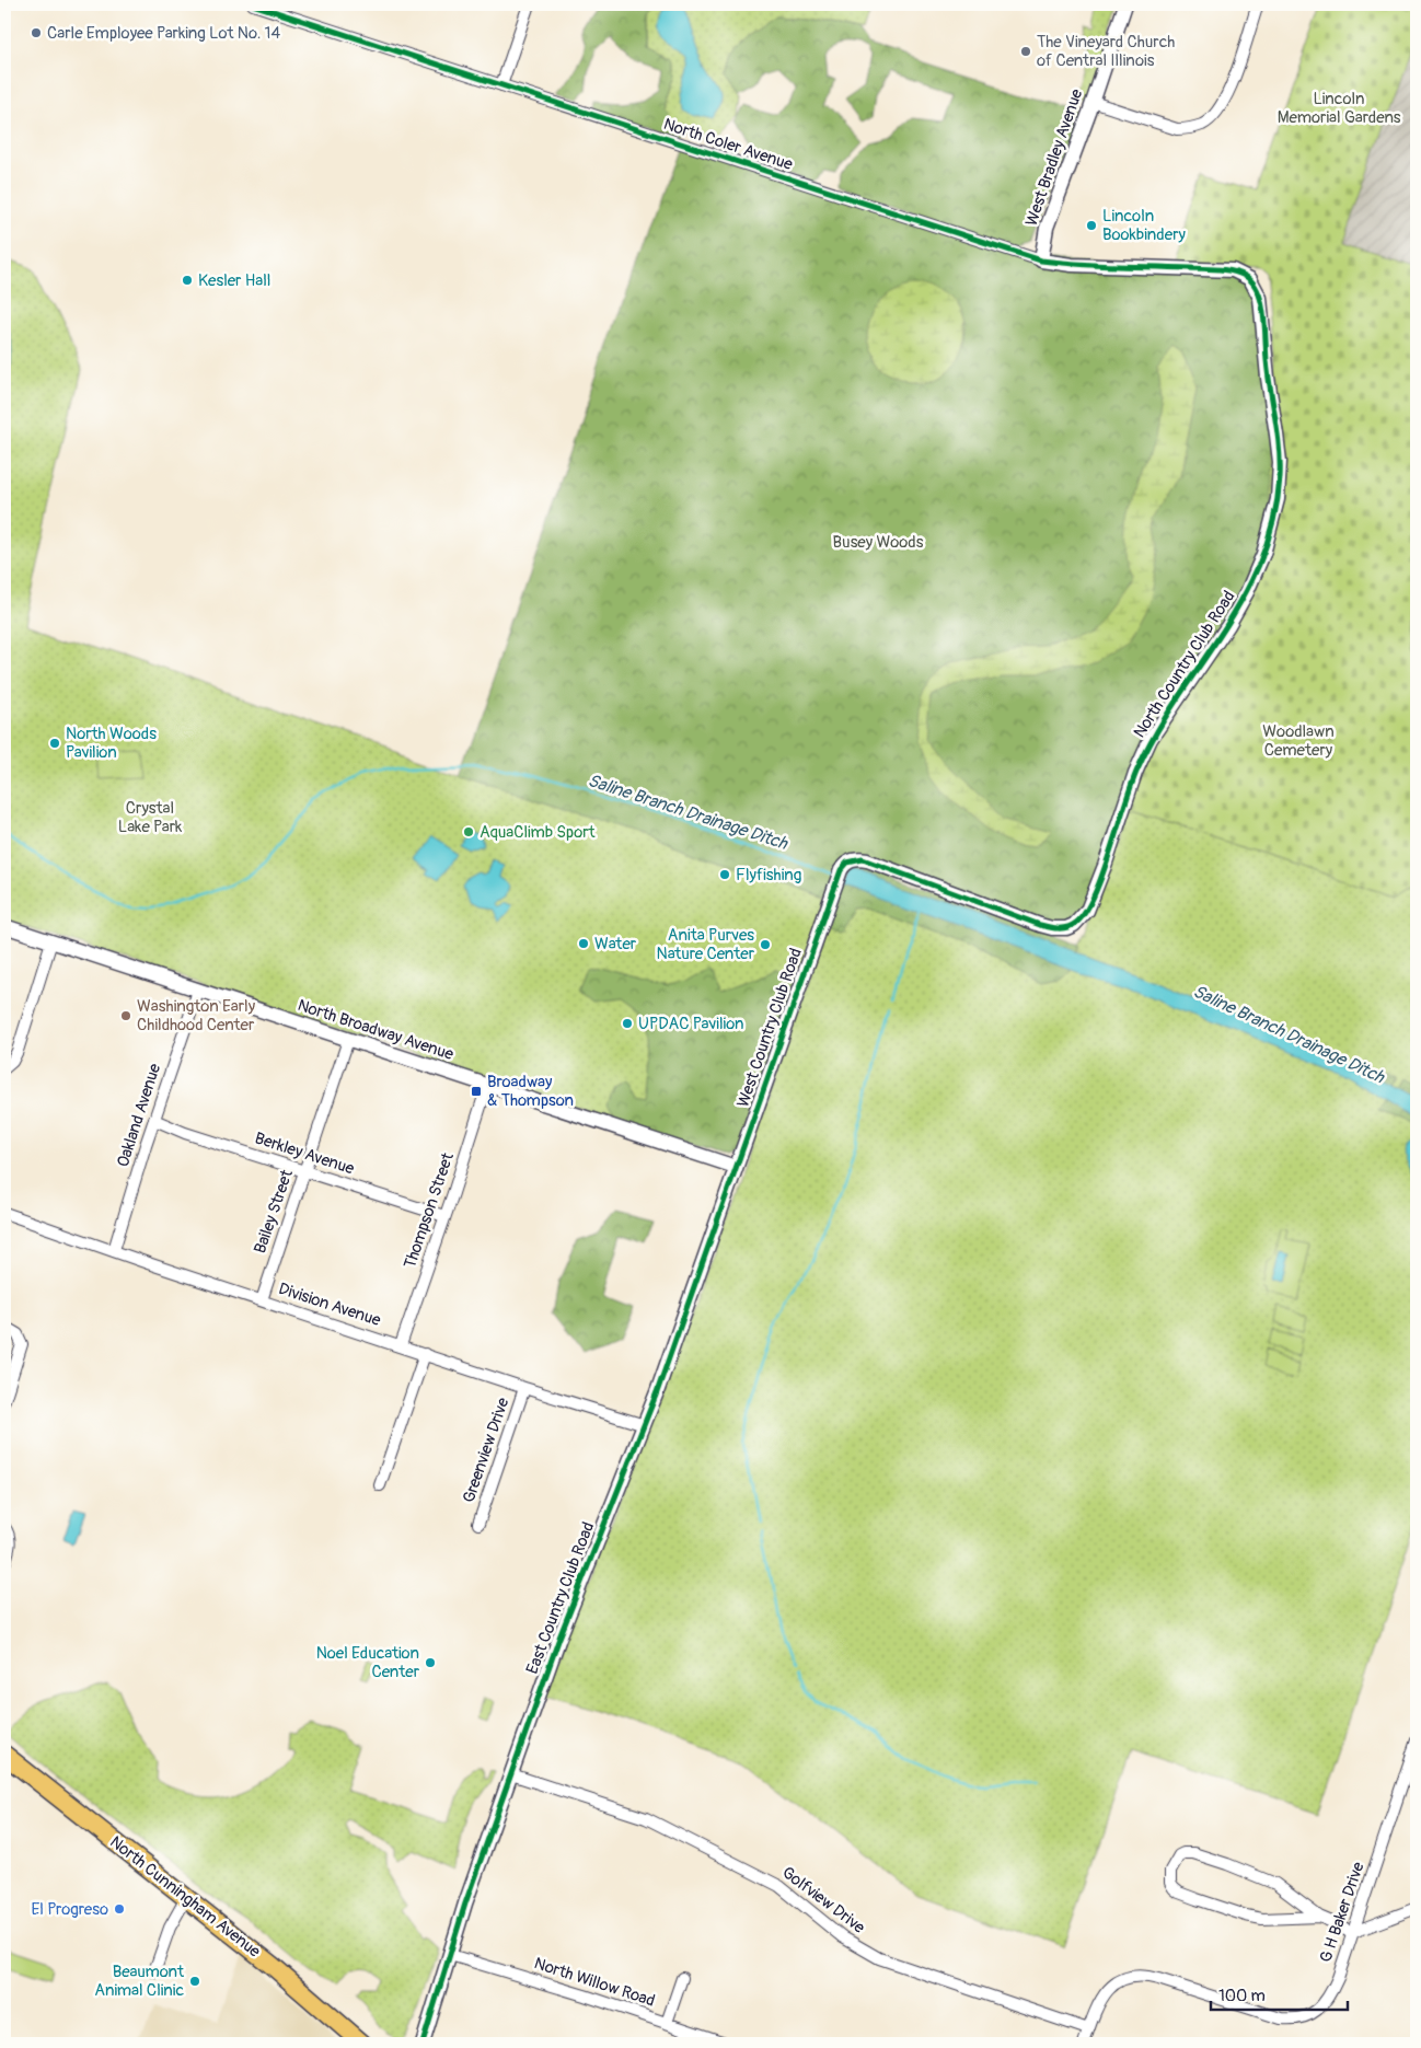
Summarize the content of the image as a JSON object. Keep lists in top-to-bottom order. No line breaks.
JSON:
{"streets":{"main road":["North Cunningham Avenue"],"street":["North Coler Avenue","West Bradley Avenue","North Country Club Road","West Country Club Road","North Broadway Avenue","Oakland Avenue","Berkley Avenue","Thompson Street","Bailey Street","Division Avenue","Greenview Drive","East Country Club Road","Golfview Drive","G H Baker Drive","North Willow Road"]},"crossings":[["North Coler Avenue","West Bradley Avenue"],["North Coler Avenue","North Country Club Road"],["North Country Club Road","West Country Club Road"],["West Country Club Road","North Broadway Avenue"],["West Country Club Road","East Country Club Road"],["North Broadway Avenue","Oakland Avenue"],["North Broadway Avenue","Thompson Street"],["North Broadway Avenue","Bailey Street"],["North Broadway Avenue","East Country Club Road"],["Oakland Avenue","Berkley Avenue"],["Oakland Avenue","Division Avenue"],["Berkley Avenue","Thompson Street"],["Berkley Avenue","Bailey Street"],["Thompson Street","Division Avenue"],["Bailey Street","Division Avenue"],["Division Avenue","Greenview Drive"],["Division Avenue","East Country Club Road"],["East Country Club Road","Golfview Drive"],["East Country Club Road","North Willow Road"],["Golfview Drive","G H Baker Drive"]],"water":["Saline Branch Drainage Ditch"],"parks":["Lincoln Memorial Gardens","Busey Woods","Woodlawn Cemetery","Crystal Lake Park"],"places":{"other":["Carle Employee Parking Lot No. 14","The Vineyard Church of Central Illinois","Lincoln Bookbindery","Kesler Hall","North Woods Pavilion","AquaClimb Sport","Flyfishing","Water","Anita Purves Nature Center","Washington Early Childhood Center","UPDAC Pavilion","Noel Education Center","El Progreso","Beaumont Animal Clinic"],"transit":["Broadway & Thompson"]},"scale_bar":"100 m"}
